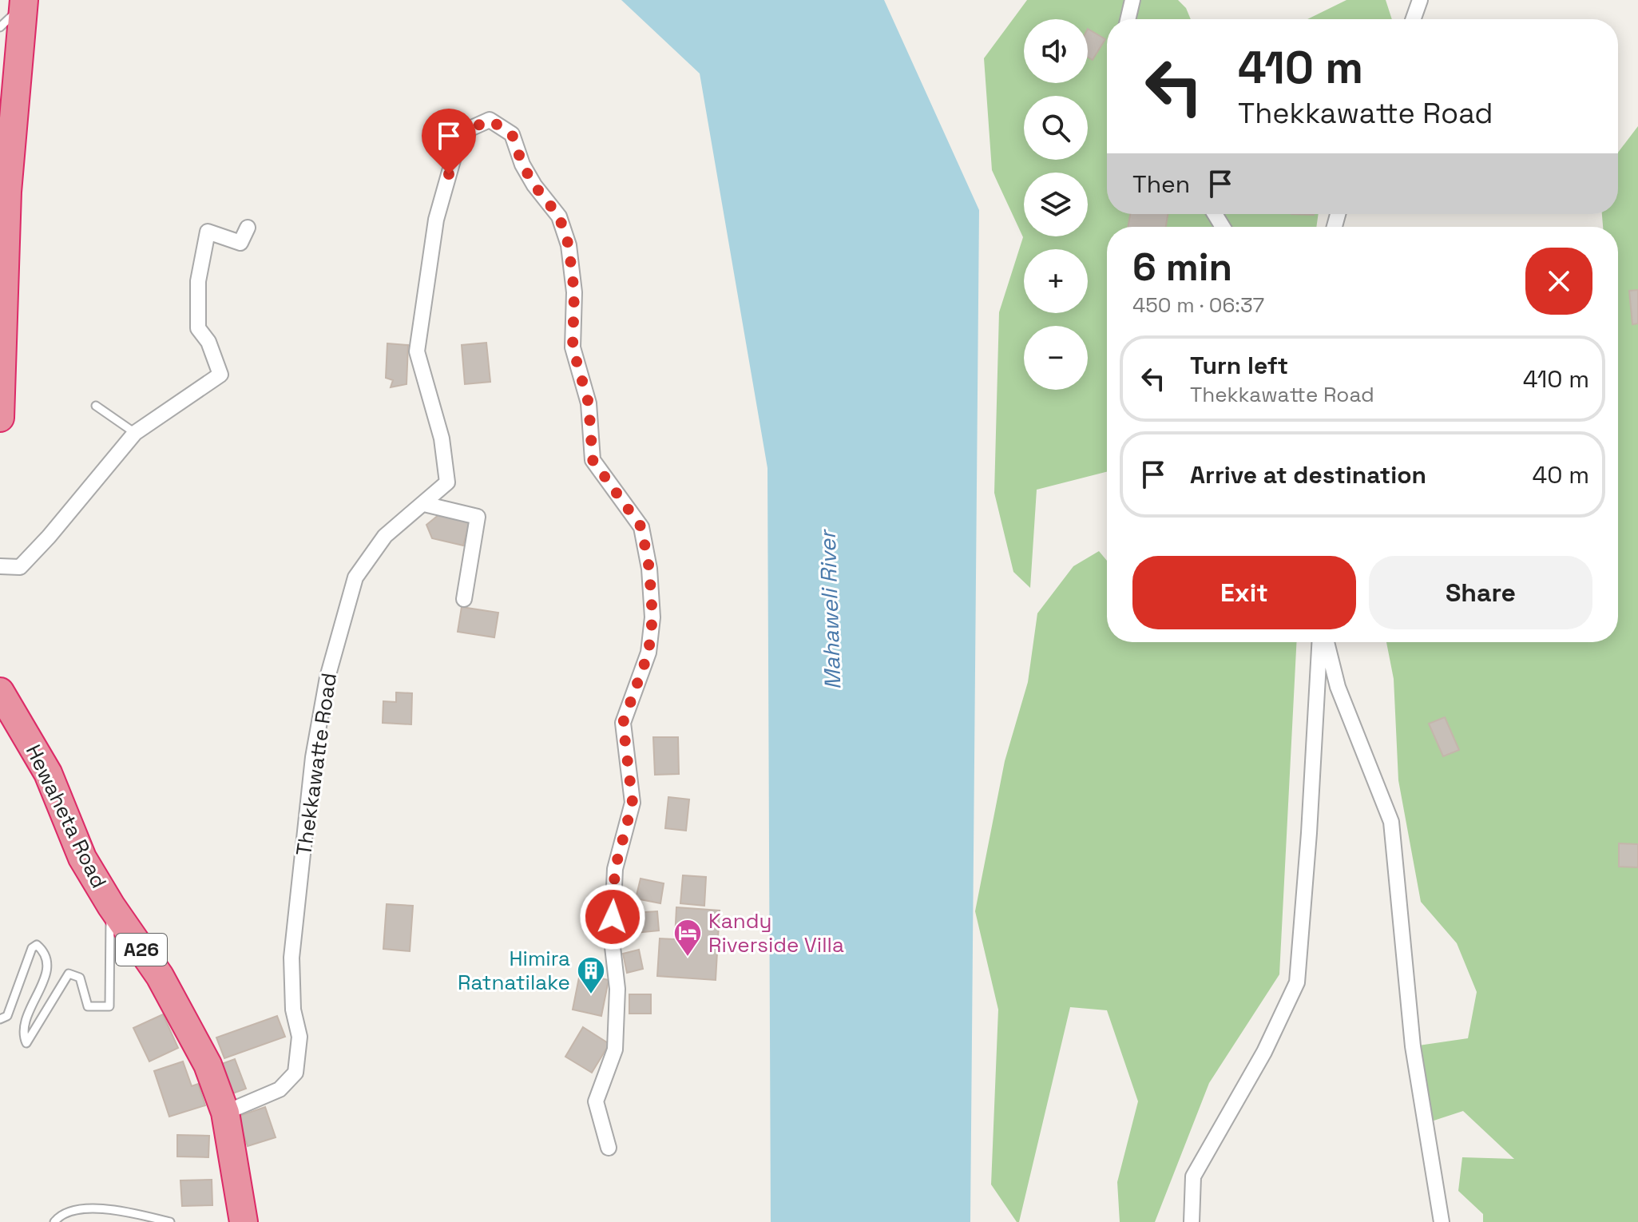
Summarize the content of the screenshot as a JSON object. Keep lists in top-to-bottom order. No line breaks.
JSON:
{"streets":{"highway":["Hewaheta Road","A26"],"street":["Thekkawatte Road"]},"crossings":[["Thekkawatte Road","Hewaheta Road"]],"water":["Mahaweli River"],"places":{"hotel":["Kandy Riverside Villa"],"building":["Himira Ratnatilake"]},"page":{"map_buttons":["+","−"],"turn":["410 m","Thekkawatte Road"],"then":"Then","heading":["6 min","450 m · 06:37"],"list":[{"name":"Turn left","note":"Thekkawatte Road","value":"410 m"},{"name":"Arrive at destination","value":"40 m"}],"buttons":["Exit","Share"]}}
